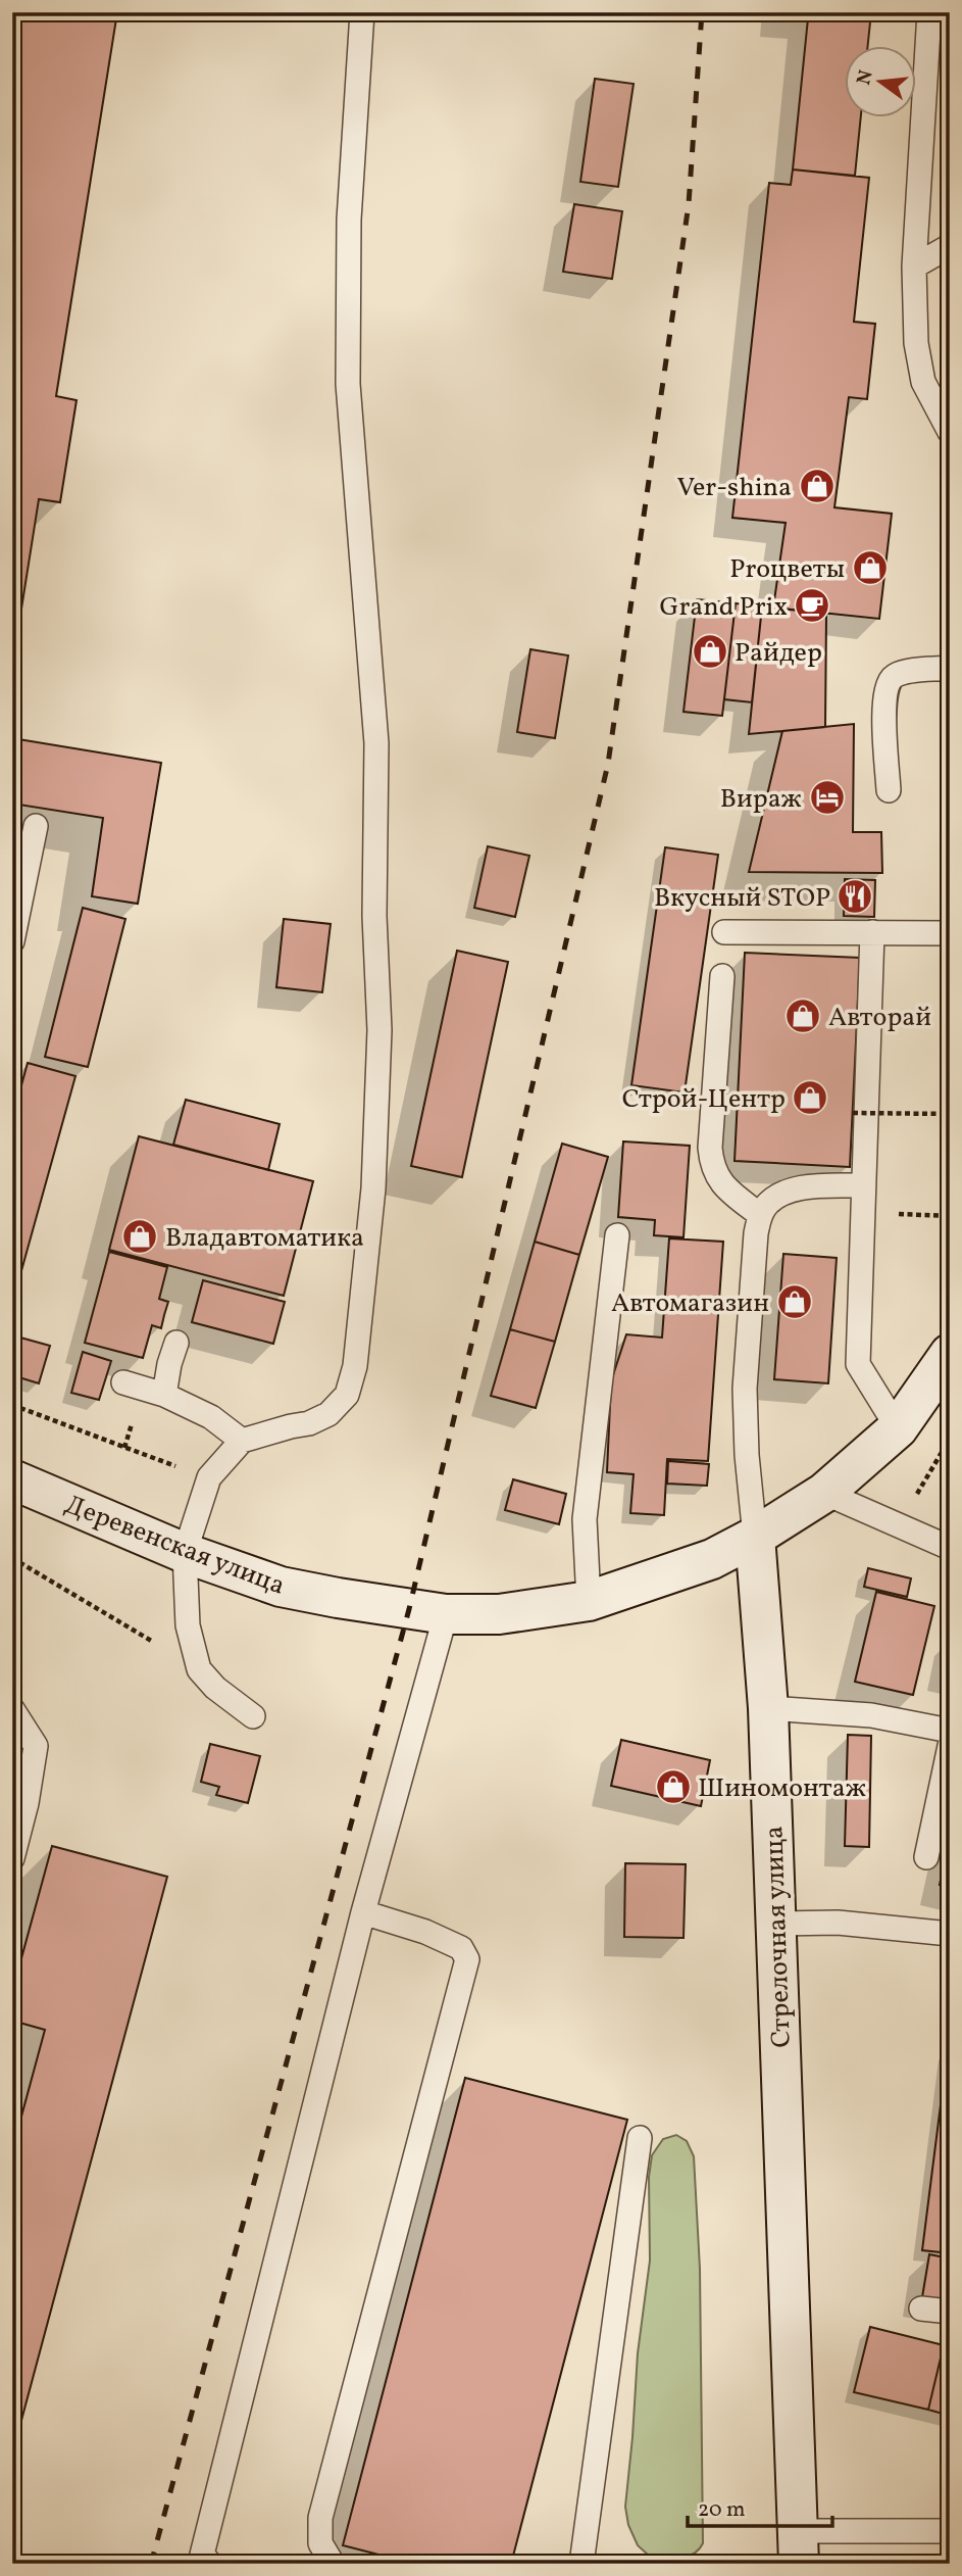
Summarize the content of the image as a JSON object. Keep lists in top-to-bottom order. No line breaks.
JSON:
{"streets":{"main road":["Деревенская улица","Стрелочная улица"]},"crossings":[["Деревенская улица","Стрелочная улица"]],"places":{"shop":["Ver-shina","Proцветы","Райдер","Авторай","Строй-Центр","Владавтоматика","Автомагазин","Шиномонтаж"],"cafe":["Grand Prix"],"hotel":["Вираж"],"restaurant":["Вкусный STOP"]},"scale_bar":"20 m","north":"left"}
